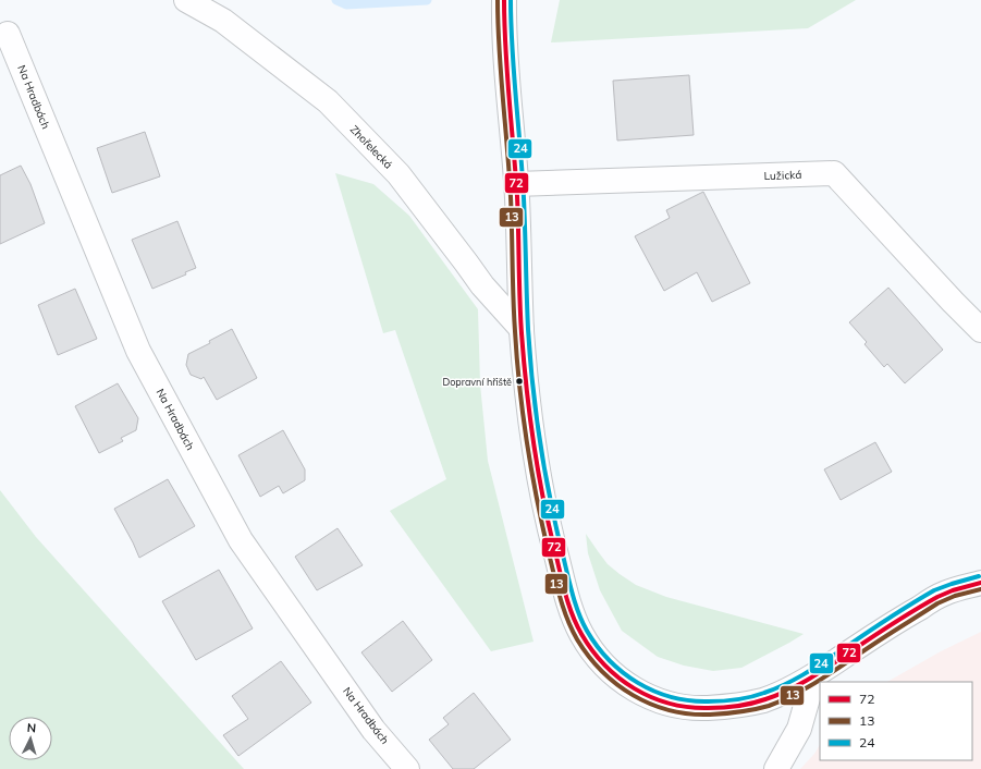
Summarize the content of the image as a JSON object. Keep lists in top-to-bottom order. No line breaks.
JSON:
{"streets":{"street":["Na Hradbách","Zhořelecká","Lužická"]},"places":["Dopravní hřiště"],"lines":["transit line 72","transit line 13","transit line 24"],"legend":["72","13","24"],"north":"top"}
